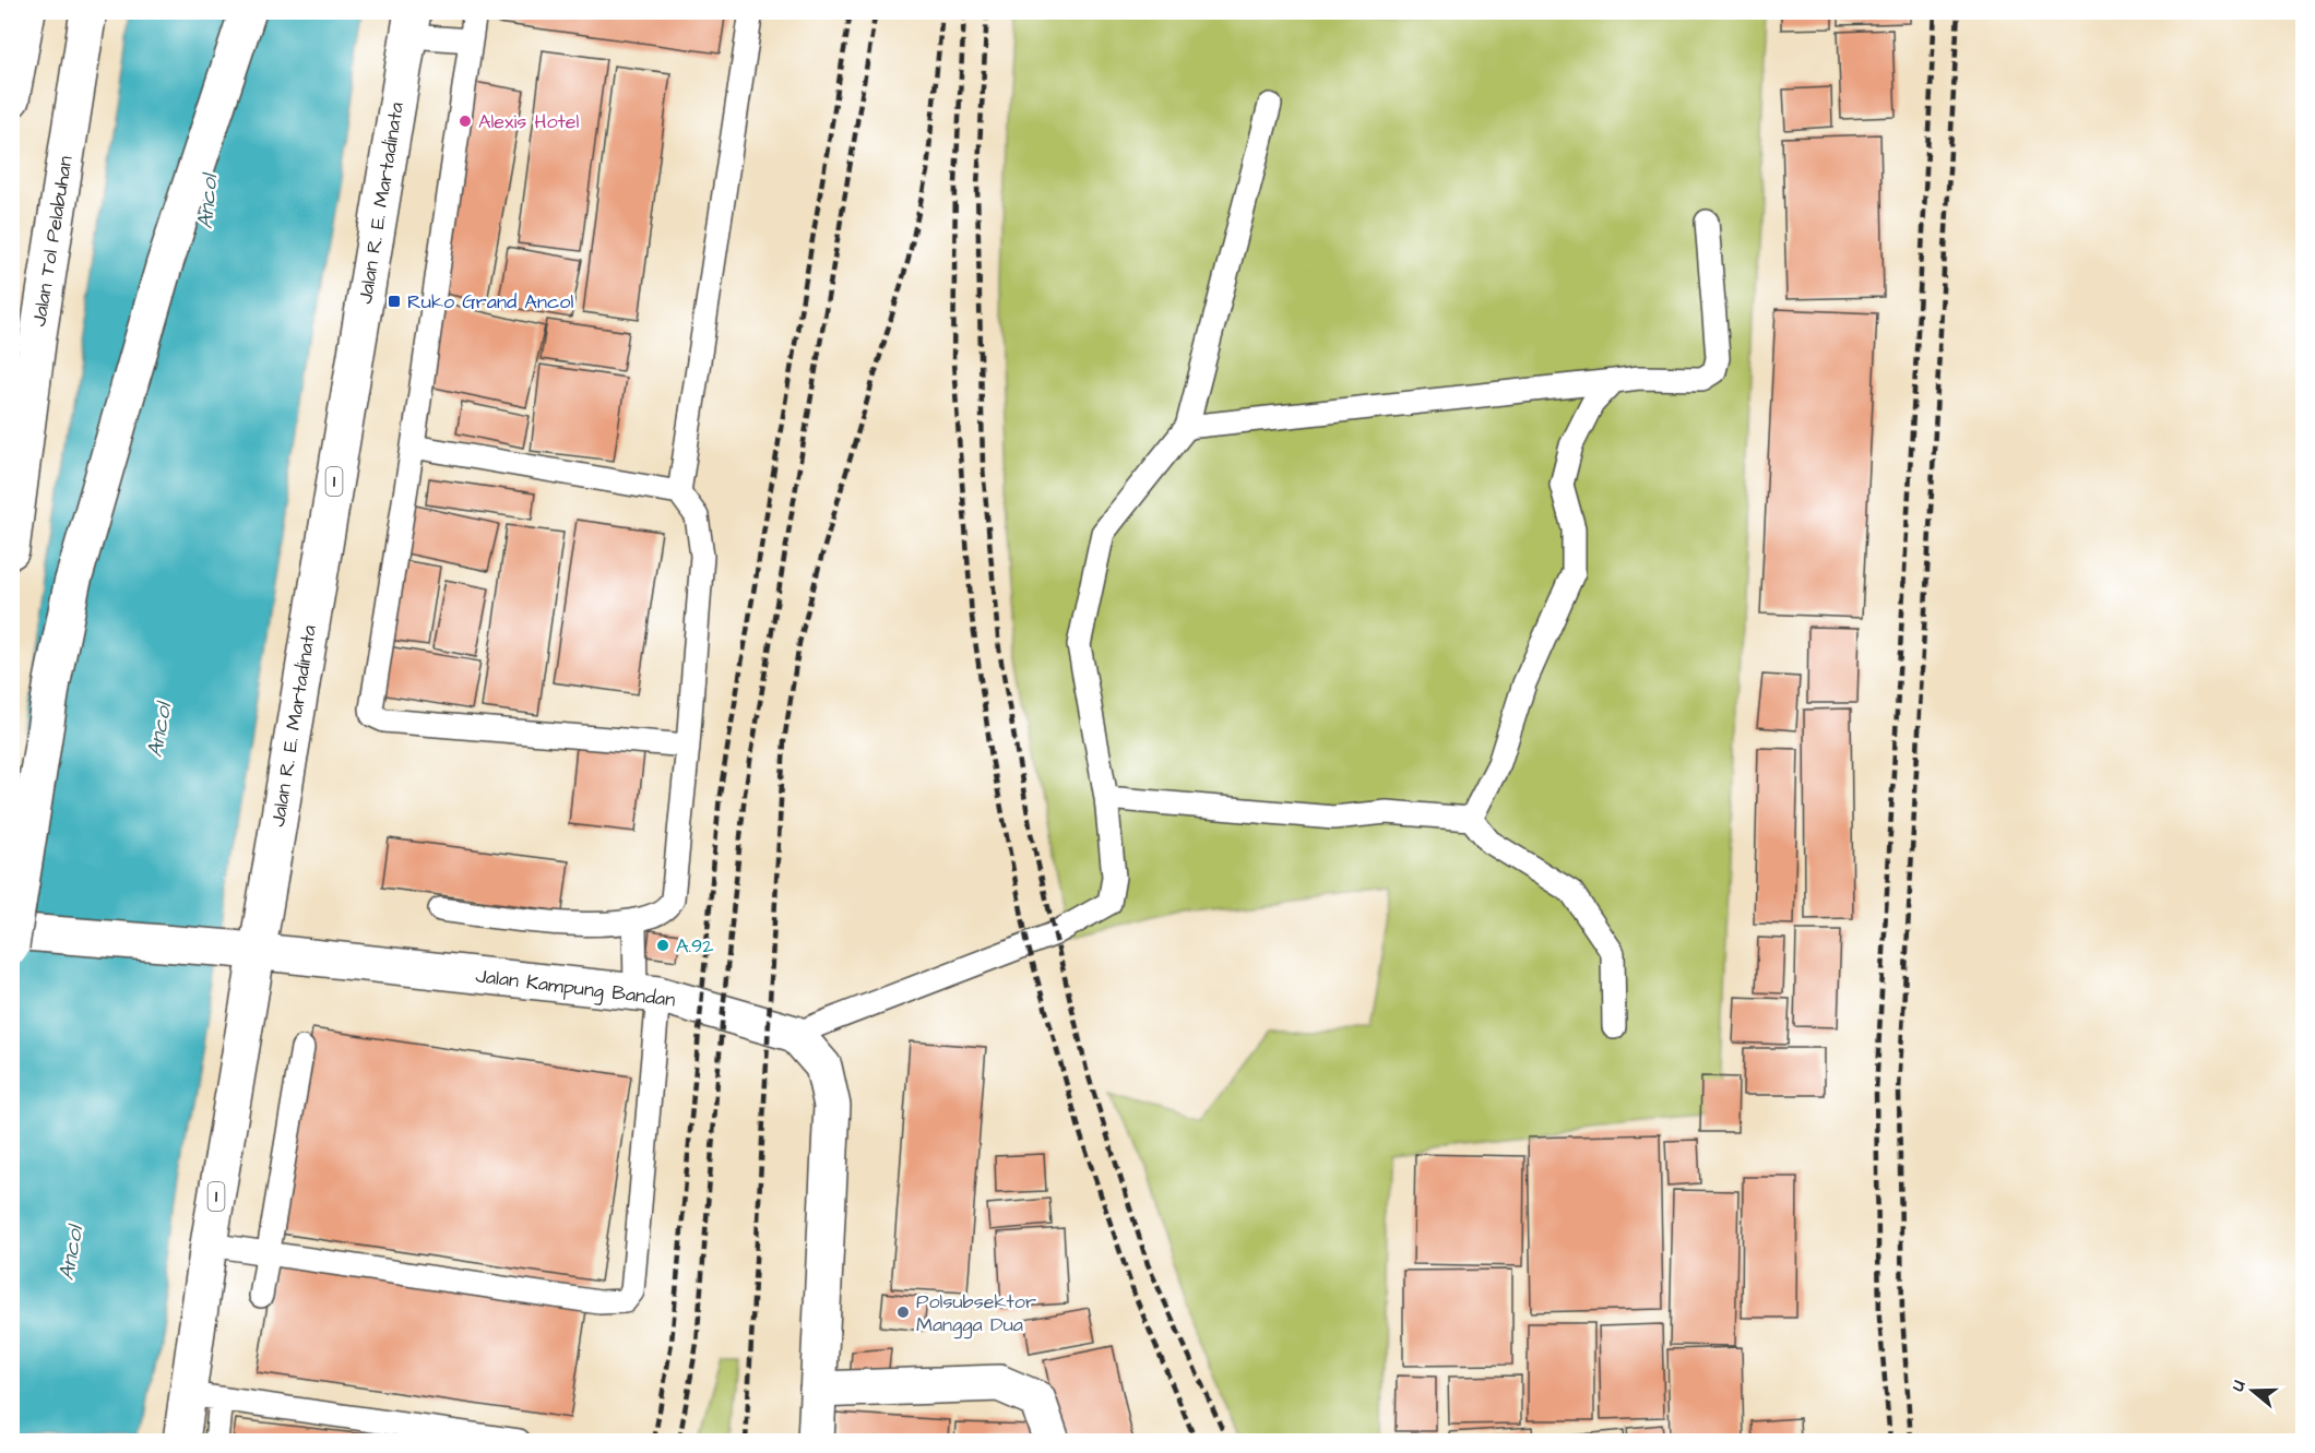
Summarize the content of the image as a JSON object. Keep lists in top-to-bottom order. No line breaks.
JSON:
{"streets":{"main road":["Jalan R. E. Martadinata","Jalan Tol Pelabuhan","1","Jalan Kampung Bandan"]},"crossings":[["Jalan R. E. Martadinata","Jalan Kampung Bandan"]],"water":["Ancol"],"places":{"other":["Alexis Hotel","A.92","Polsubsektor Mangga Dua"],"transit":["Ruko Grand Ancol"]},"north":"left"}
